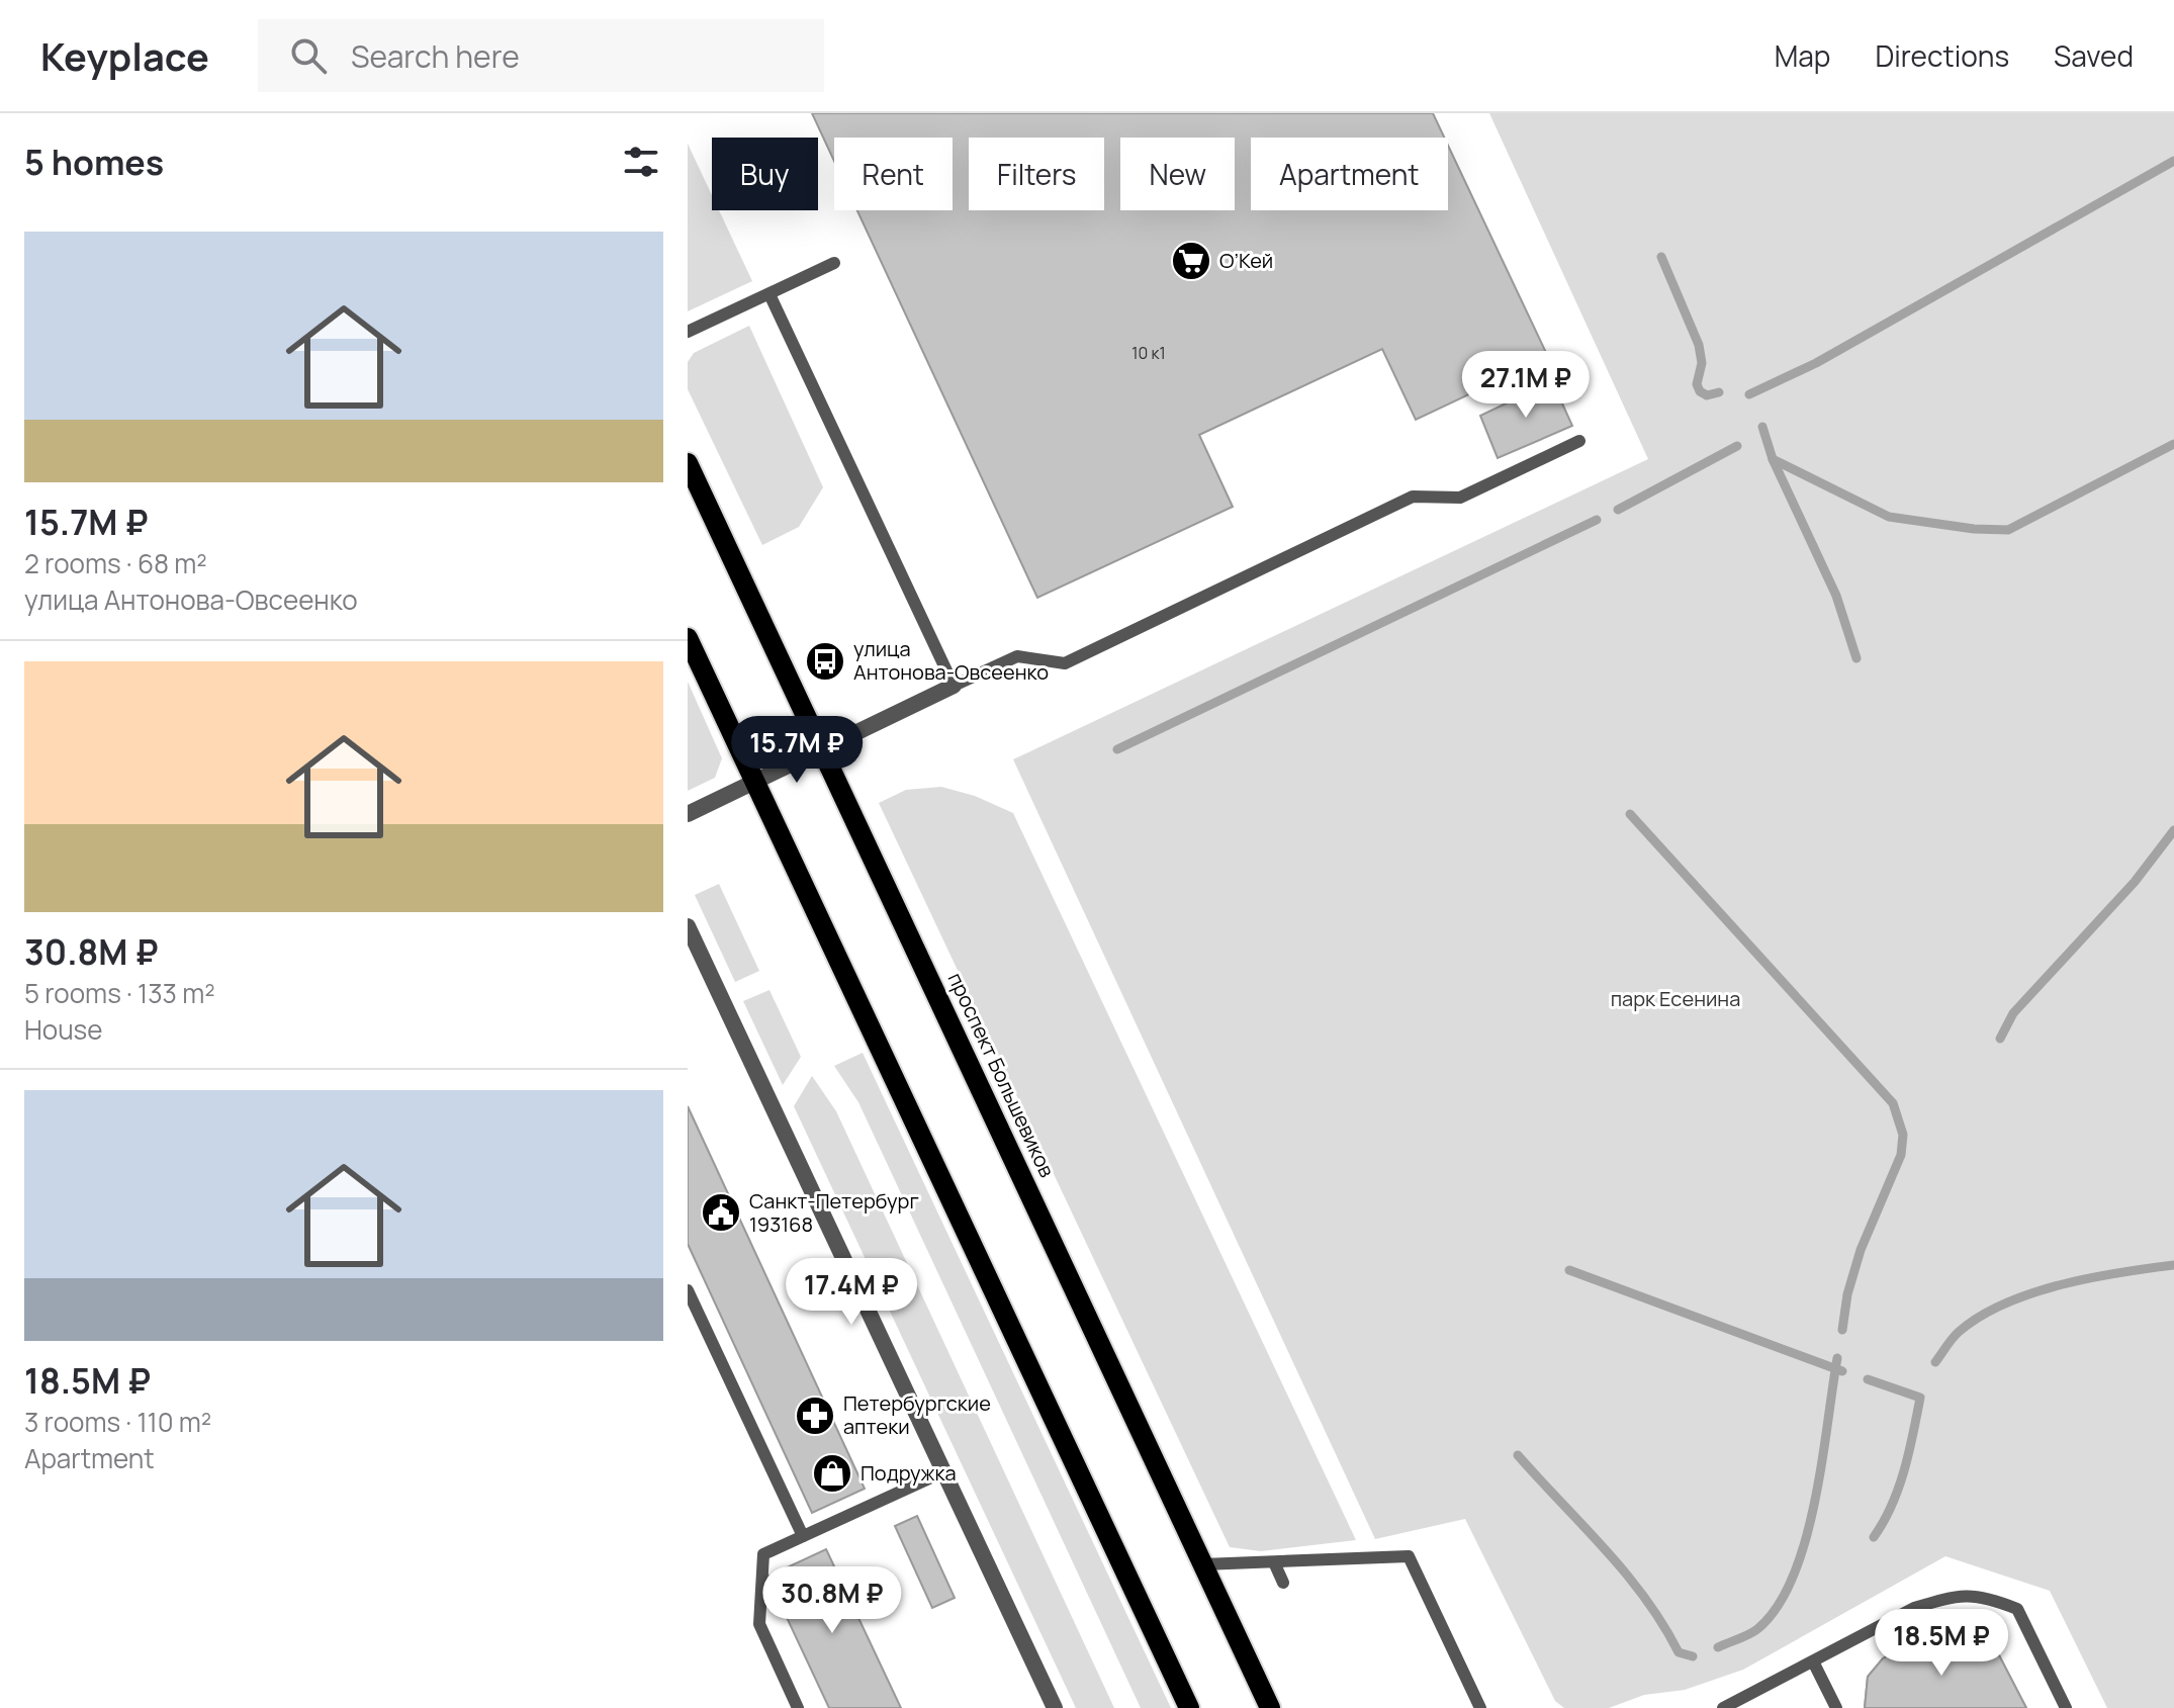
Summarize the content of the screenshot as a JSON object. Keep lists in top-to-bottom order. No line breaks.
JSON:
{"streets":{"main road":["проспект Большевиков"]},"parks":["парк Есенина"],"places":{"supermarket":["О’Кей"],"bus stop":["улица Антонова-Овсеенко"],"public building":["Санкт-Петербург 193168"],"pharmacy":["Петербургские аптеки"],"shop":["Подружка"]},"house_numbers":["10 к1"],"page":{"header":"Keyplace","search":"Search here","nav":["Map","Directions","Saved"],"heading":"5 homes","chip":["Buy","Rent","Filters","New","Apartment"],"list":[{"name":"15.7M ₽","note":"2 rooms · 68 m² · улица Антонова-Овсеенко"},{"name":"30.8M ₽","note":"5 rooms · 133 m² · House"},{"name":"18.5M ₽","note":"3 rooms · 110 m² · Apartment"}],"price":["27.1M ₽","15.7M ₽","17.4M ₽","30.8M ₽","18.5M ₽"]}}
